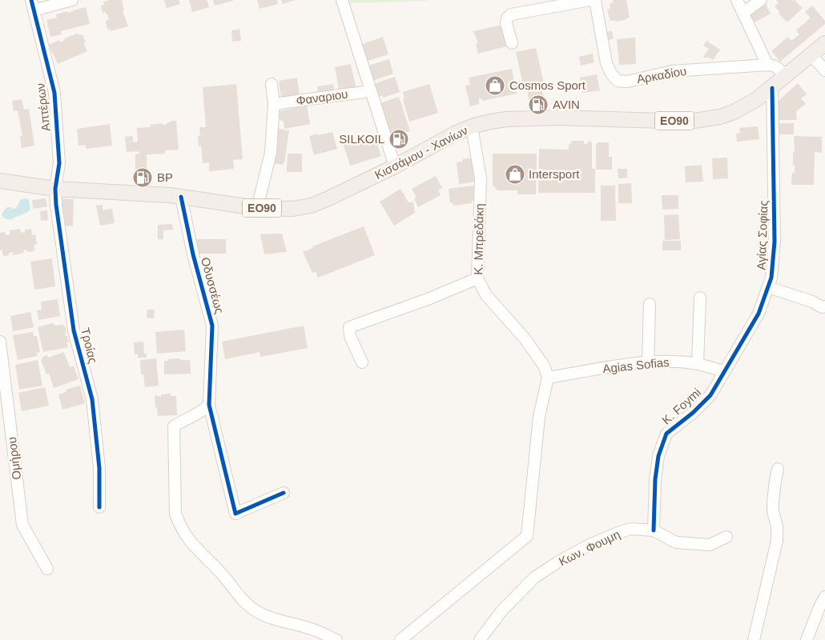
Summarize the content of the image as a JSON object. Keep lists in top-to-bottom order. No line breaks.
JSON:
{"streets":{"main road":["ΕΟ90","Κισσάμου - Χανίων"],"street":["Αρκαδίου","Φαναριου","Απτέρων","Αγίας Σοφίας","Κ. Μπρεδάκη","Οδυσσέως","Τροίας","Agias Sofias","K. Foymi","Ομήρου","Κων. Φουμη"]},"crossings":[["Απτέρων","Κισσάμου - Χανίων"],["Απτέρων","Τροίας"],["Κισσάμου - Χανίων","Αγίας Σοφίας"],["Κισσάμου - Χανίων","Κ. Μπρεδάκη"],["Κισσάμου - Χανίων","Οδυσσέως"],["Κισσάμου - Χανίων","Τροίας"],["Αγίας Σοφίας","Agias Sofias"],["Αγίας Σοφίας","K. Foymi"],["Κ. Μπρεδάκη","Agias Sofias"],["Agias Sofias","K. Foymi"],["K. Foymi","Κων. Φουμη"]],"places":{"shop":["Cosmos Sport","Intersport"],"fuel station":["AVIN","SILKOIL","BP"]}}
